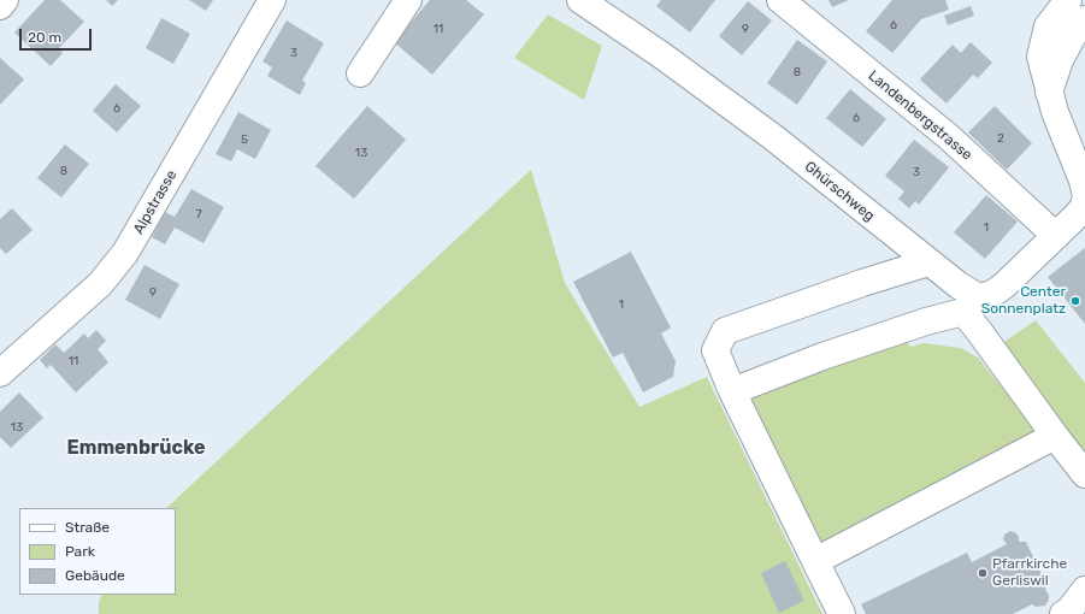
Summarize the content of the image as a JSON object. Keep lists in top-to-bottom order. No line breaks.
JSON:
{"streets":{"street":["Landenbergstrasse","Ghürschweg","Alpstrasse"]},"districts":["Emmenbrücke"],"places":["Center Sonnenplatz","Pfarrkirche Gerliswil"],"house_numbers":["6","11","9","3","8","6","6","2","5","13","8","3","7","1","9","1","11","13"],"legend":["Straße","Park","Gebäude"],"scale_bar":"20 m"}
